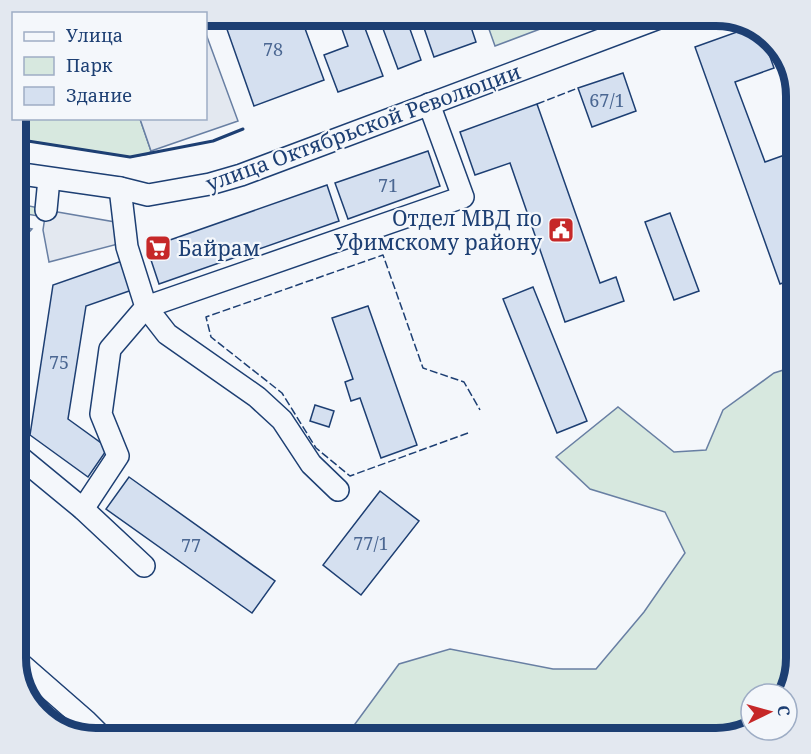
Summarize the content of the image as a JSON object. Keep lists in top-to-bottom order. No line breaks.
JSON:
{"streets":{"street":["улица Октябрьской Революции"]},"places":{"public building":["Отдел МВД по Уфимскому району"],"supermarket":["Байрам"]},"house_numbers":["78","67/1","71","75","77/1","77"],"legend":["Улица","Парк","Здание"],"north":"right"}
